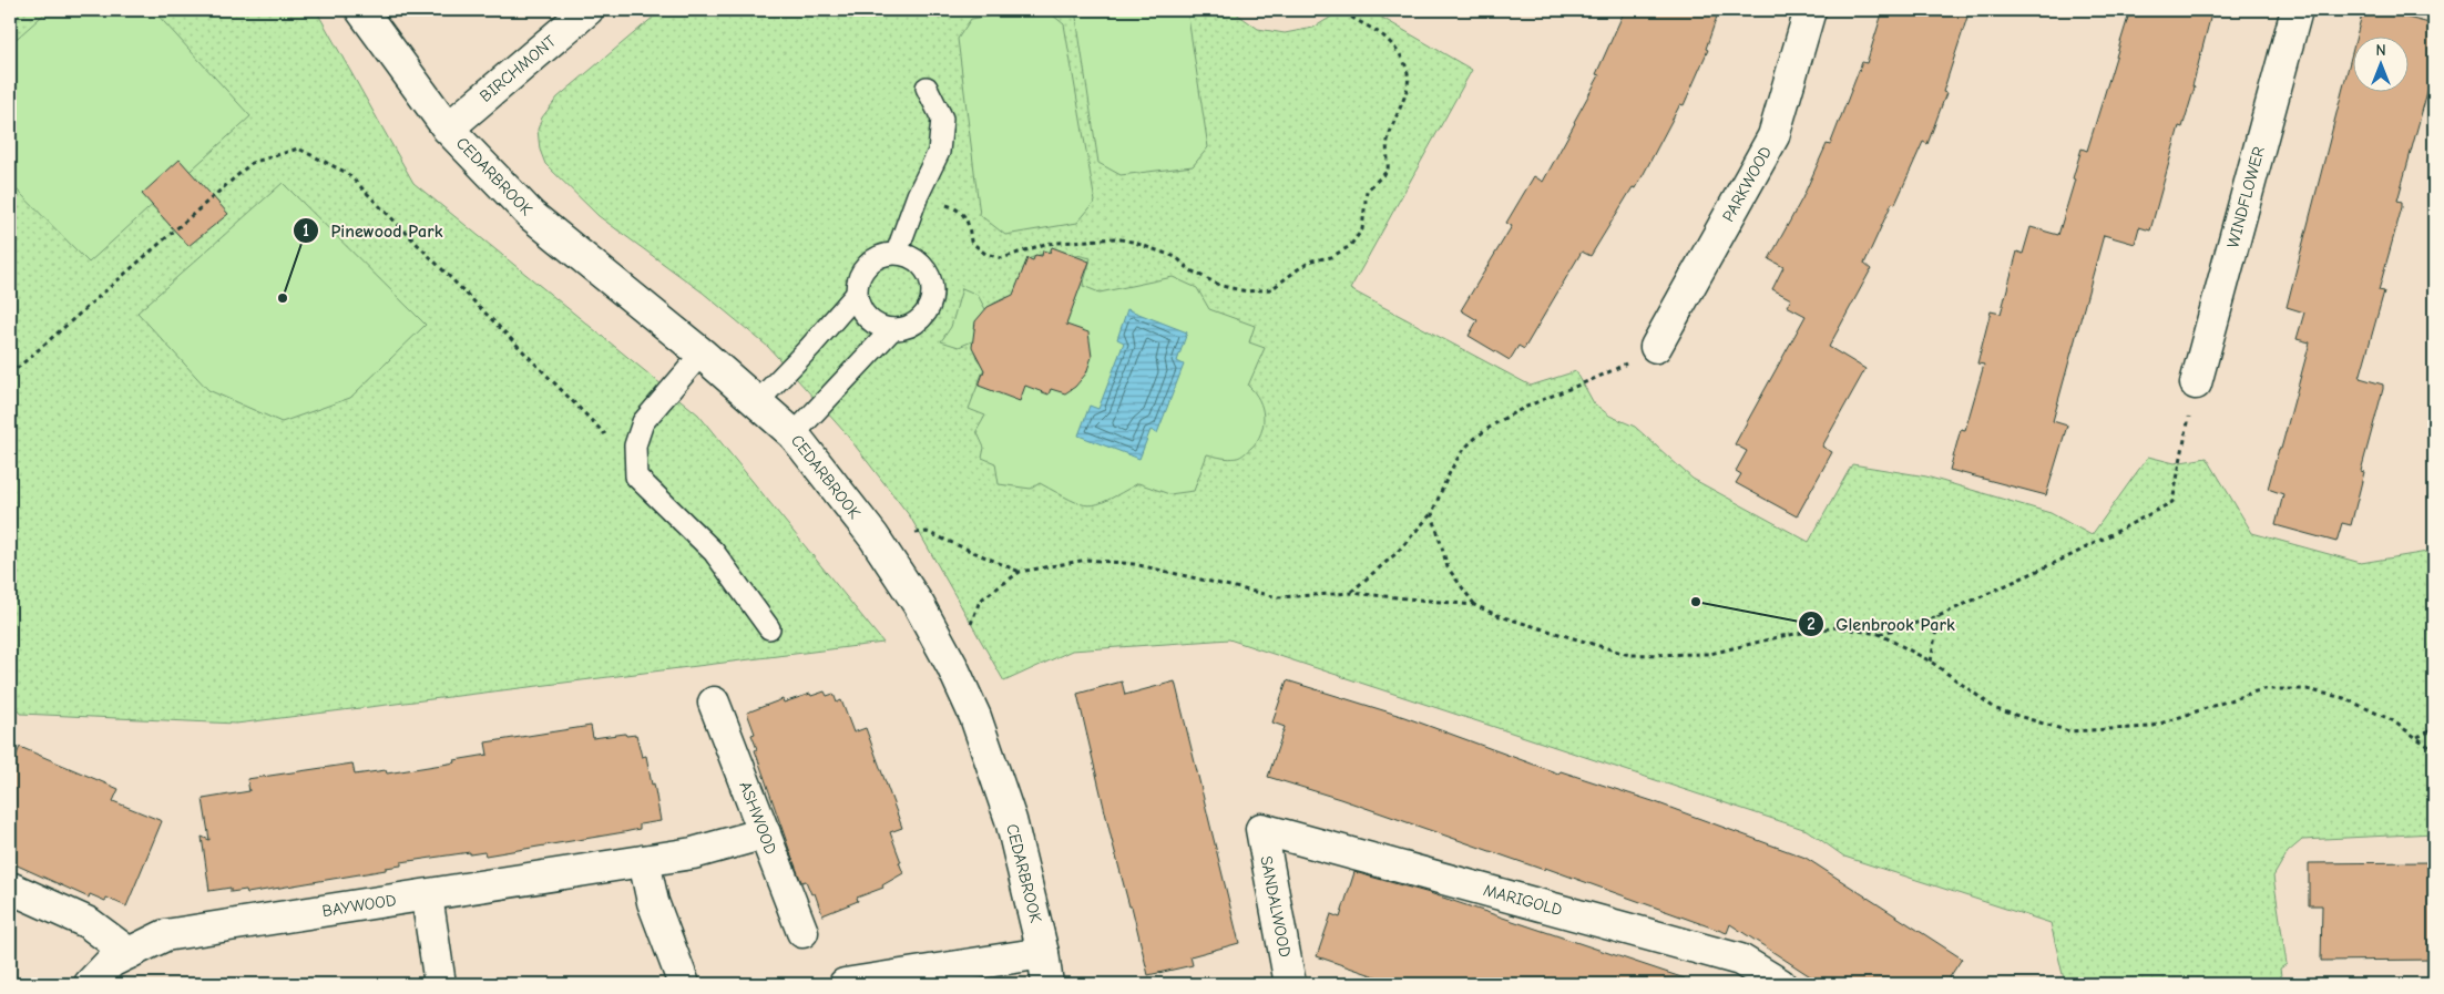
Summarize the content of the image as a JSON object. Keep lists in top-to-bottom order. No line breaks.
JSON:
{"streets":{"street":["BIRCHMONT","CEDARBROOK","PARKWOOD","WINDFLOWER","ASHWOOD","MARIGOLD","BAYWOOD","SANDALWOOD"]},"crossings":[["BIRCHMONT","CEDARBROOK"],["ASHWOOD","BAYWOOD"],["MARIGOLD","SANDALWOOD"]],"places":["Pinewood Park","Glenbrook Park"],"north":"top"}
